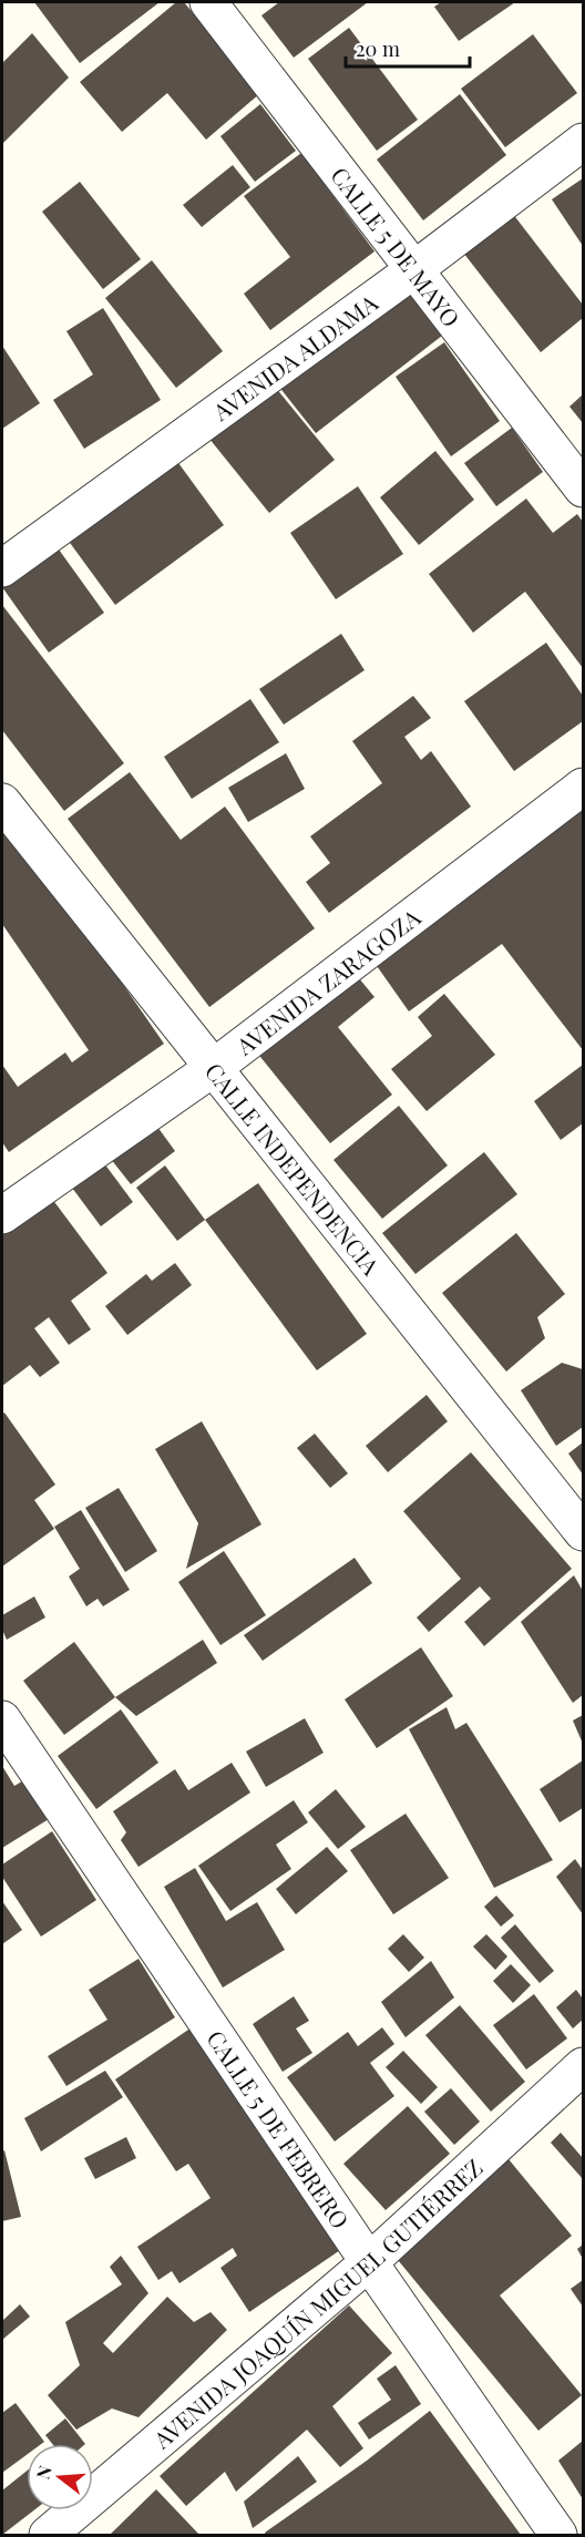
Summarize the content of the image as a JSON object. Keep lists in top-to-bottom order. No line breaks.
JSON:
{"streets":{"street":["CALLE 5 DE MAYO","AVENIDA ALDAMA","AVENIDA ZARAGOZA","CALLE INDEPENDENCIA","CALLE 5 DE FEBRERO","AVENIDA JOAQUÍN MIGUEL GUTIÉRREZ"]},"crossings":[["CALLE 5 DE MAYO","AVENIDA ALDAMA"],["AVENIDA ZARAGOZA","CALLE INDEPENDENCIA"],["CALLE 5 DE FEBRERO","AVENIDA JOAQUÍN MIGUEL GUTIÉRREZ"]],"scale_bar":"20 m","north":"left"}
